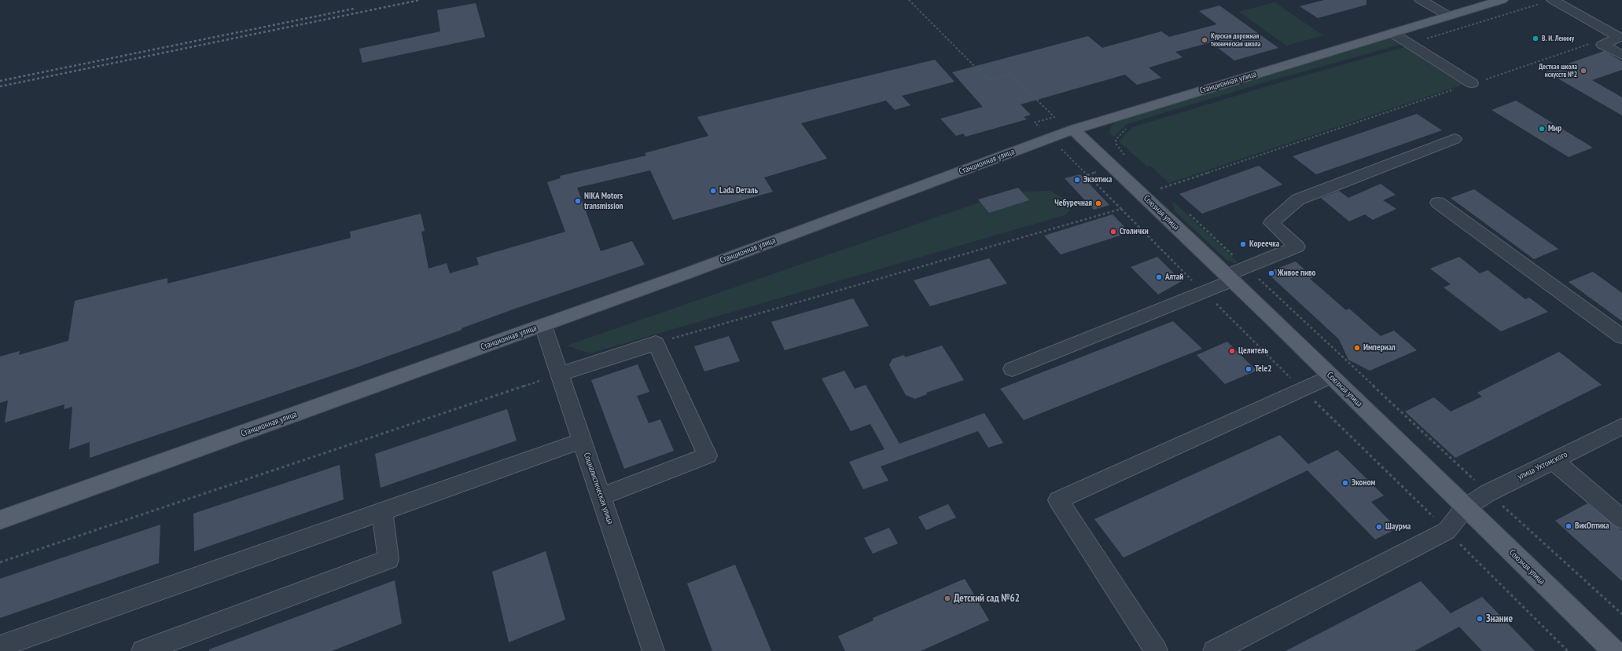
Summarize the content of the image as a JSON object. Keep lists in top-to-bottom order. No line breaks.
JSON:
{"streets":{"main road":["Станционная улица","Союзная улица"],"street":["улица Ухтомского","Социалистическая улица"]},"crossings":[["Станционная улица","Союзная улица"],["Станционная улица","Социалистическая улица"],["Союзная улица","улица Ухтомского"]],"places":["В. И. Ленину","Курская дорожная техническая школа","Десткая школа искусств №2","Мир","Экзотика","Lada Dеталь","NIKA Motors transmission","Чебуречная","Столички","Кореечка","Живое пиво","Алтай","Империал","Целитель","Tele2","Эконом","ВикОптика","Шаурма","Детский сад №62","Знание"]}
